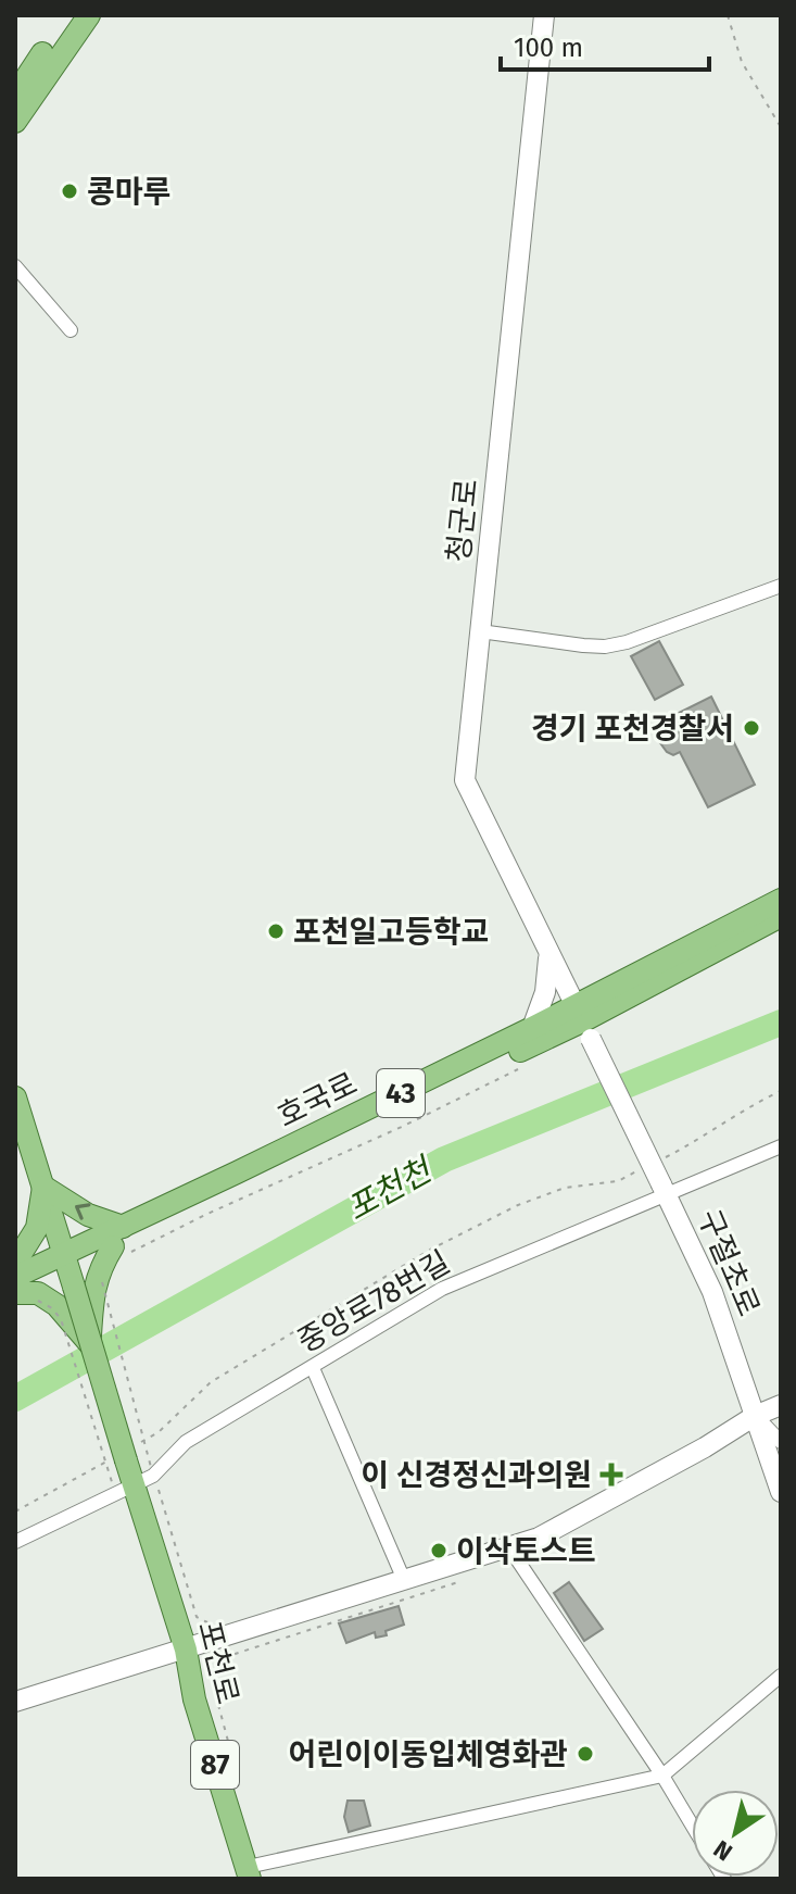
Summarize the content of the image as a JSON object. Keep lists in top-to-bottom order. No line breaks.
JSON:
{"streets":{"main road":["43","호국로","포천로","87"],"street":["청군로","구절초로","중앙로78번길"]},"crossings":[["청군로","호국로"],["청군로","구절초로"],["호국로","구절초로"],["호국로","87"],["구절초로","중앙로78번길"],["중앙로78번길","포천로"],["포천로","87"]],"water":["포천천"],"places":{"other":["콩마루","경기 포천경찰서","포천일고등학교","이삭토스트","어린이이동입체영화관"],"health":["이 신경정신과의원"]},"scale_bar":"100 m","north":"bottom left"}
